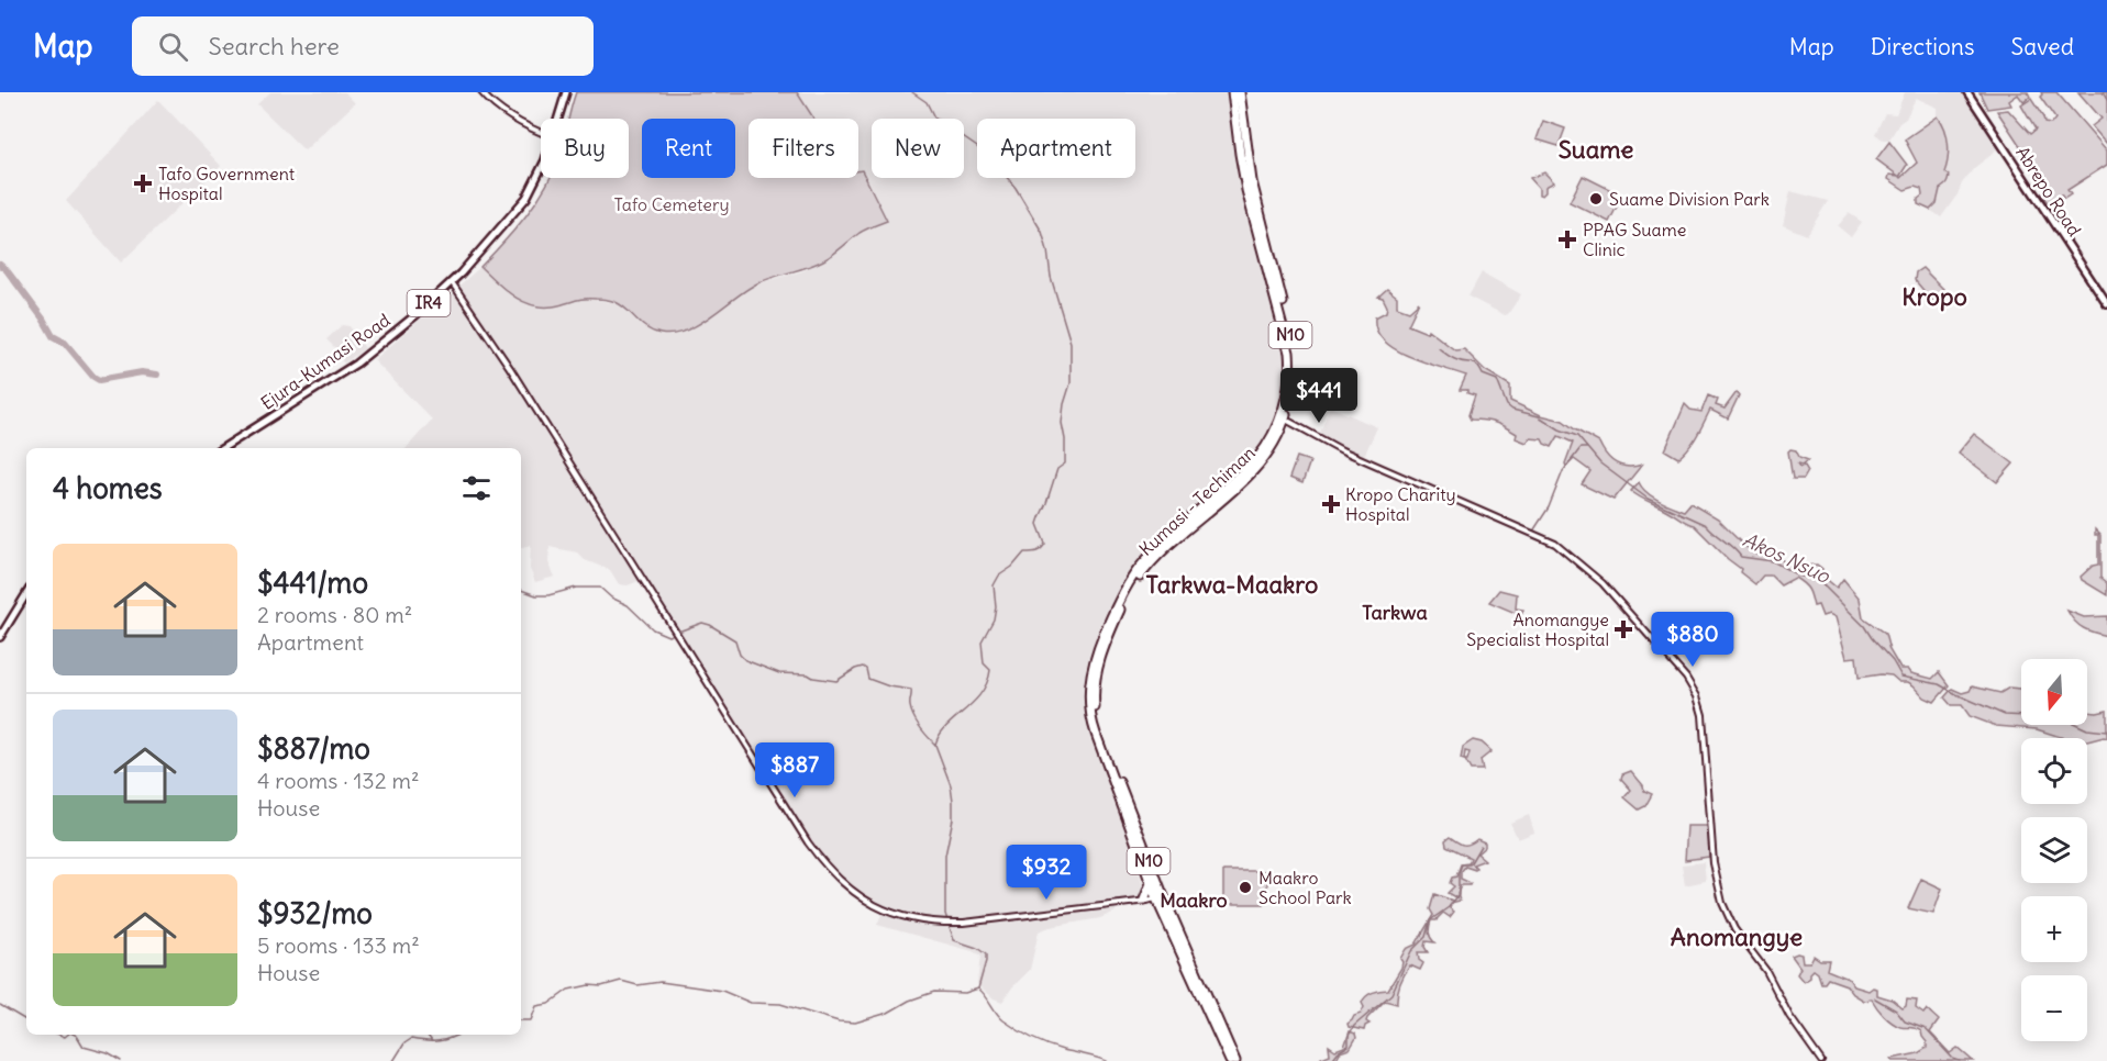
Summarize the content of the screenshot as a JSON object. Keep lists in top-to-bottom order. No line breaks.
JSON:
{"streets":{"highway":["N10","Kumasi - Techiman"],"main road":["Abrepo Road","IR4","Ejura-Kumasi Road"]},"crossings":[["N10","Kumasi - Techiman"]],"districts":["Suame","Kropo","Tarkwa-Maakro","Tarkwa","Maakro","Anomangye"],"water":["Akos Nsuo"],"parks":["Tafo Cemetery"],"places":{"health":["Tafo Government Hospital","PPAG Suame Clinic","Kropo Charity Hospital","Anomangye Specialist Hospital"],"other":["Suame Division Park","Maakro School Park"]},"north":"bottom","page":{"header":"Map","search":"Search here","nav":["Map","Directions","Saved"],"chip":["Buy","Rent","Filters","New","Apartment"],"price":["$441","$880","$887","$932"],"heading":"4 homes","list":[{"name":"$441/mo","note":"2 rooms · 80 m² · Apartment"},{"name":"$887/mo","note":"4 rooms · 132 m² · House"},{"name":"$932/mo","note":"5 rooms · 133 m² · House"}],"map_buttons":["+","−"]}}
